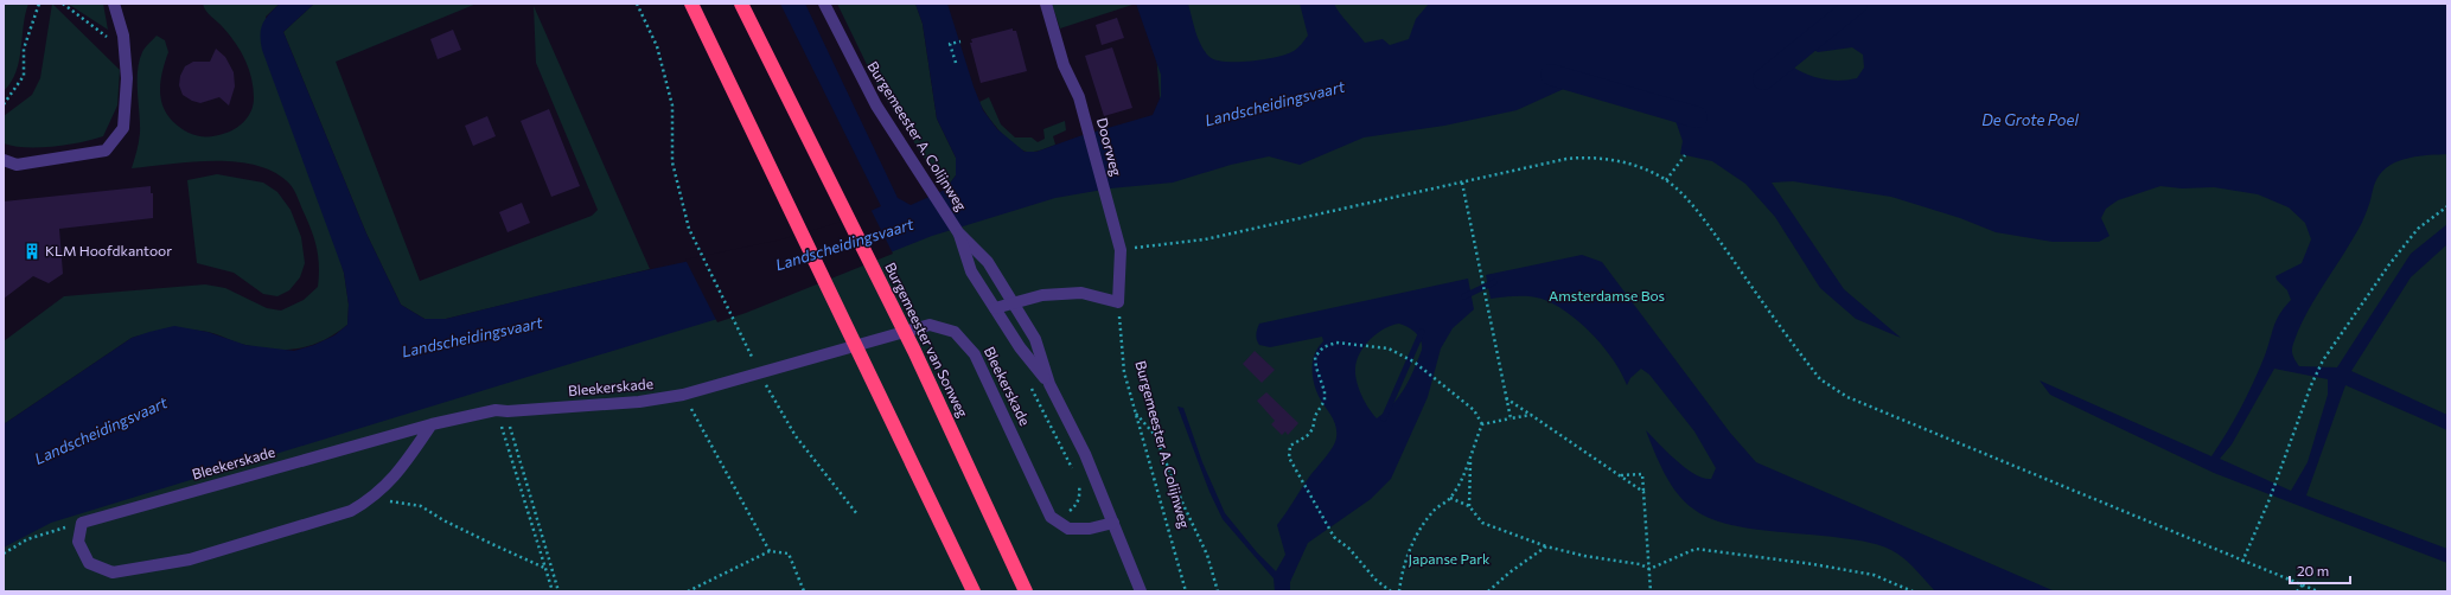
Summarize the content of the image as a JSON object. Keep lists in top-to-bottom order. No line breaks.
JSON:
{"streets":{"highway":["Burgemeester van Sonweg"],"street":["Burgemeester A. Colijnweg","Doorweg","Bleekerskade"]},"crossings":[["Burgemeester A. Colijnweg","Doorweg"],["Burgemeester A. Colijnweg","Bleekerskade"]],"water":["Landscheidingsvaart","De Grote Poel"],"parks":["Amsterdamse Bos","Japanse Park"],"places":{"building":["KLM Hoofdkantoor"]},"scale_bar":"20 m"}
